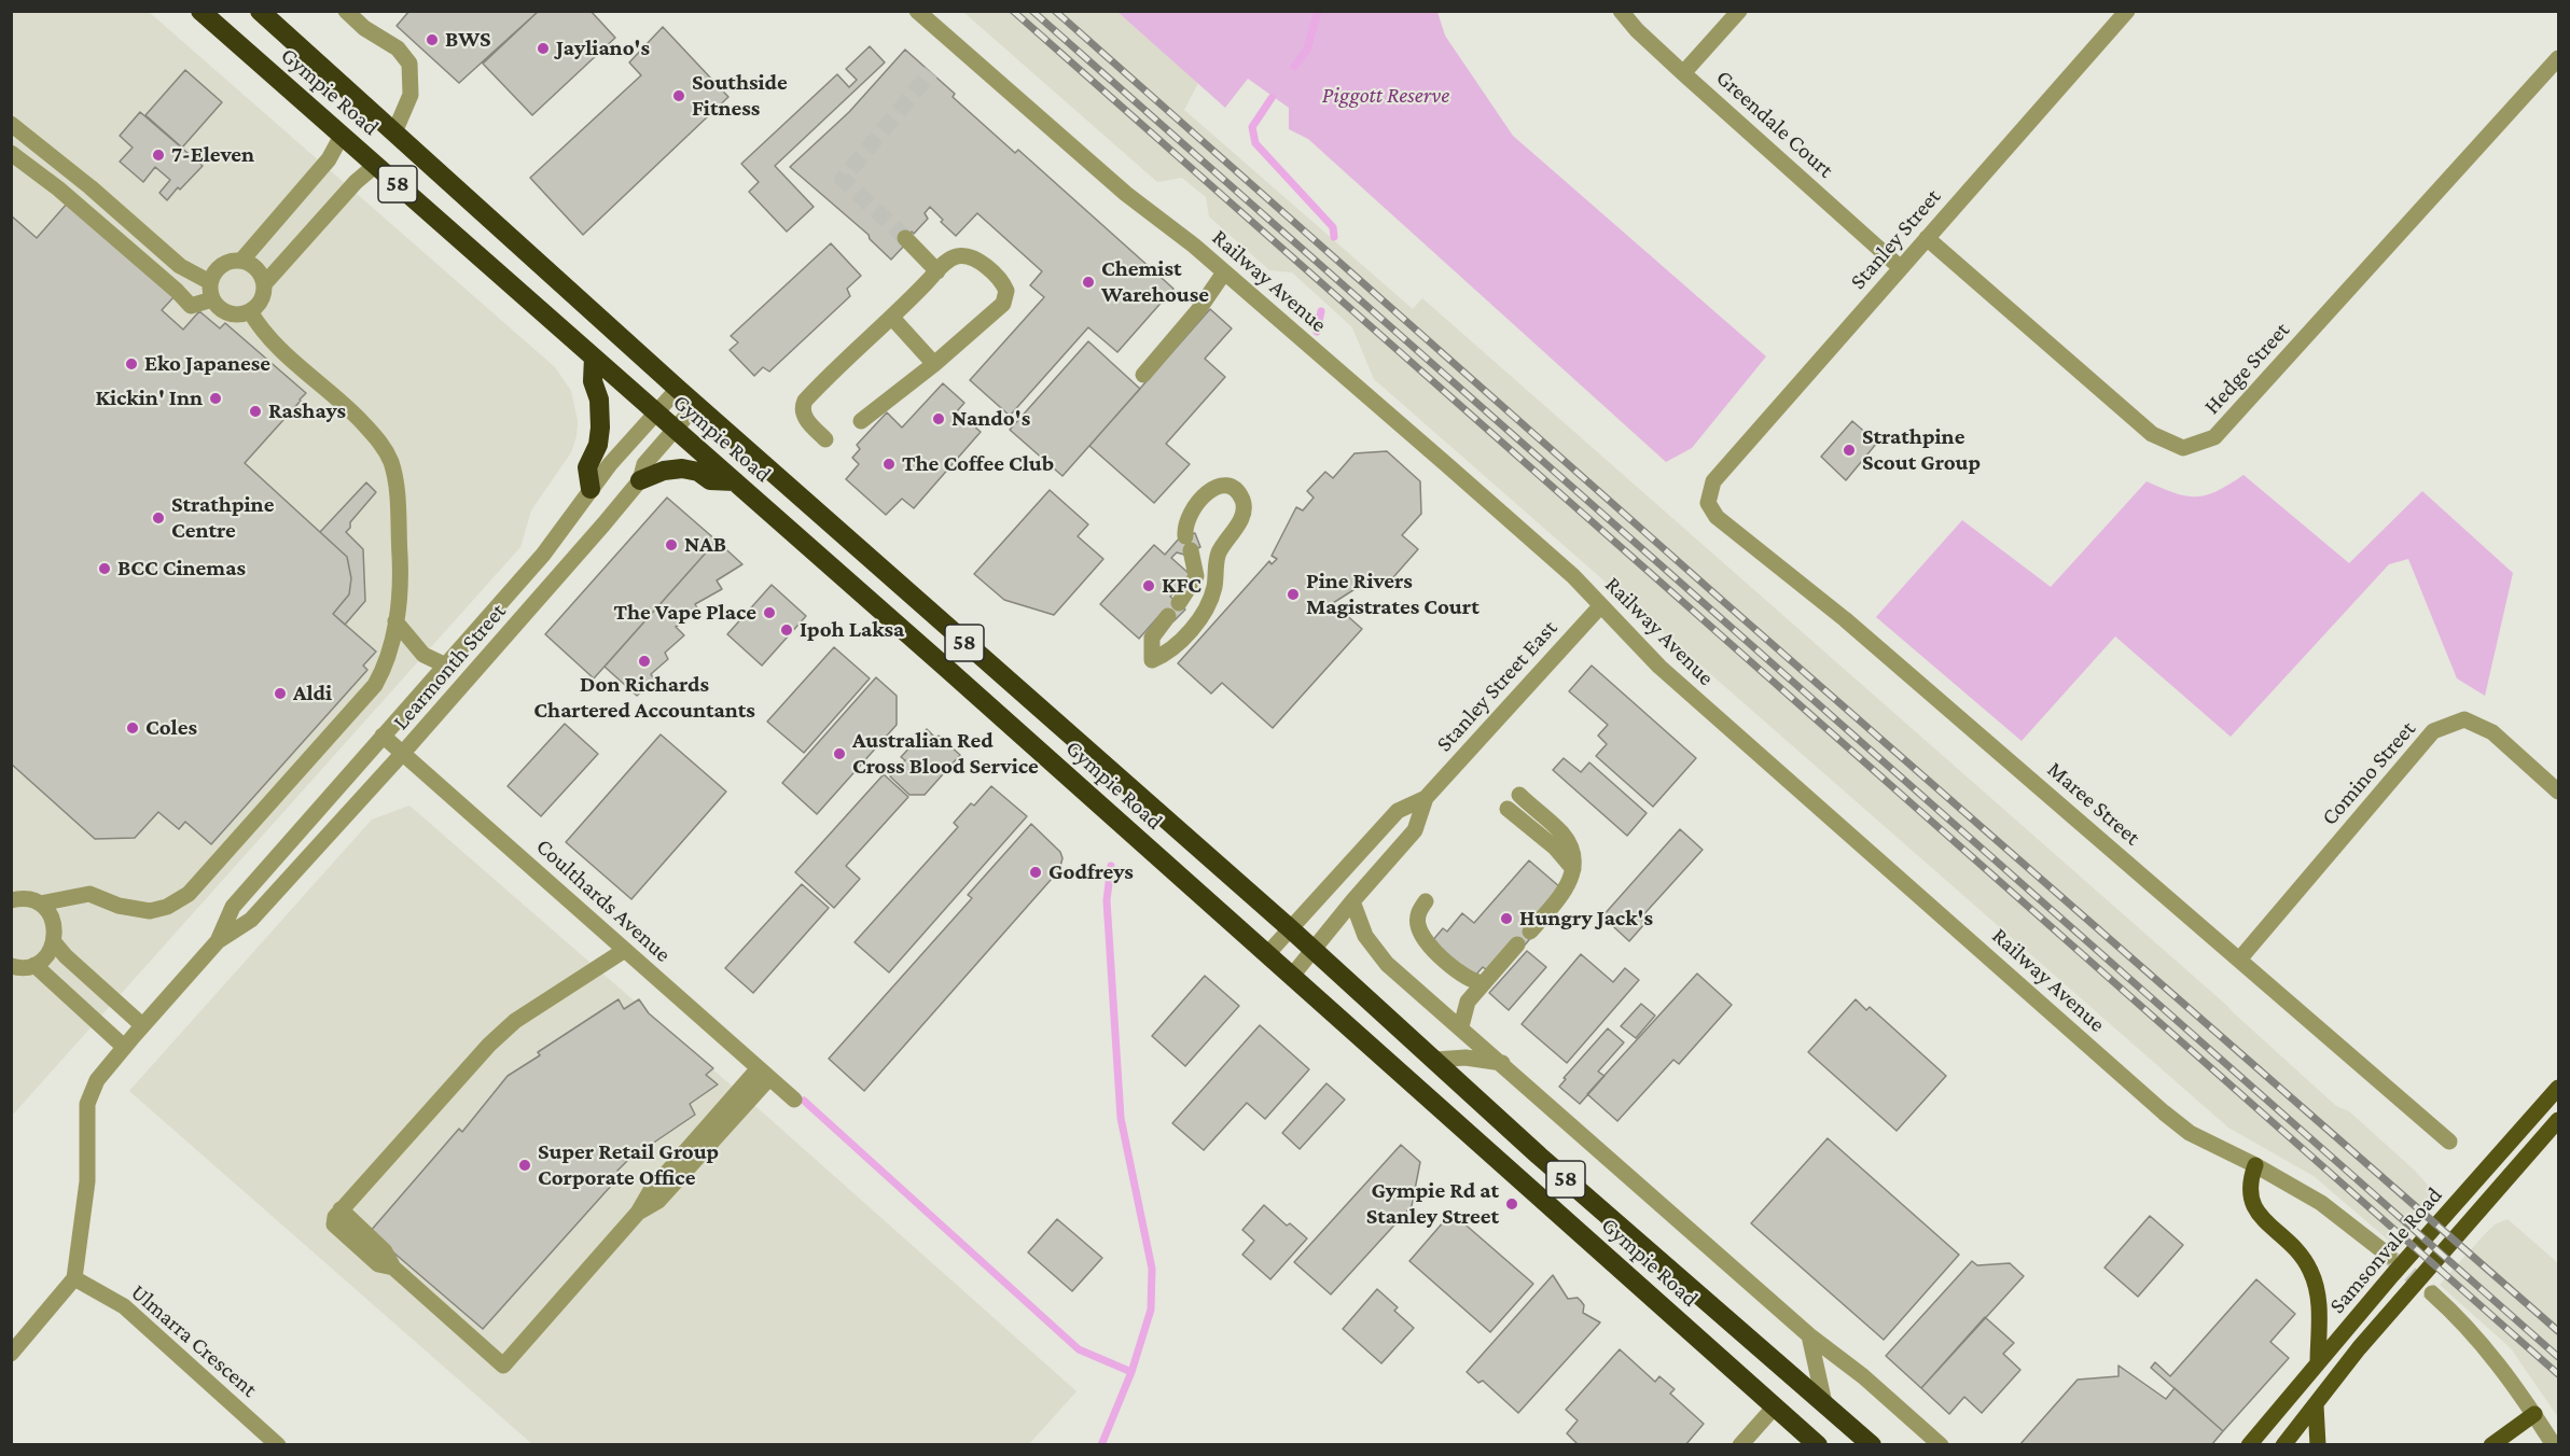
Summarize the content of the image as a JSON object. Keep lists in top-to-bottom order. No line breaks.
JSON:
{"streets":{"highway":["Gympie Road","58"],"main road":["Samsonvale Road"],"street":["Greendale Court","Stanley Street","Railway Avenue","Hedge Street","Learmonth Street","Stanley Street East","Comino Street","Maree Street","Coulthards Avenue","Ulmarra Crescent"]},"crossings":[["Gympie Road","Learmonth Street"],["Gympie Road","Stanley Street East"],["Greendale Court","Stanley Street"],["Stanley Street","Hedge Street"],["Stanley Street","Maree Street"],["Railway Avenue","Stanley Street East"],["Learmonth Street","Coulthards Avenue"],["Learmonth Street","Ulmarra Crescent"],["Comino Street","Maree Street"]],"parks":["Piggott Reserve"],"places":["BWS","Jayliano's","Southside Fitness","7-Eleven","Chemist Warehouse","Eko Japanese","Kickin' Inn","Rashays","Nando's","Strathpine Scout Group","The Coffee Club","Strathpine Centre","NAB","BCC Cinemas","KFC","Pine Rivers Magistrates Court","The Vape Place","Ipoh Laksa","Don Richards Chartered Accountants","Aldi","Coles","Australian Red Cross Blood Service","Godfreys","Hungry Jack's","Super Retail Group Corporate Office","Gympie Rd at Stanley Street"]}
